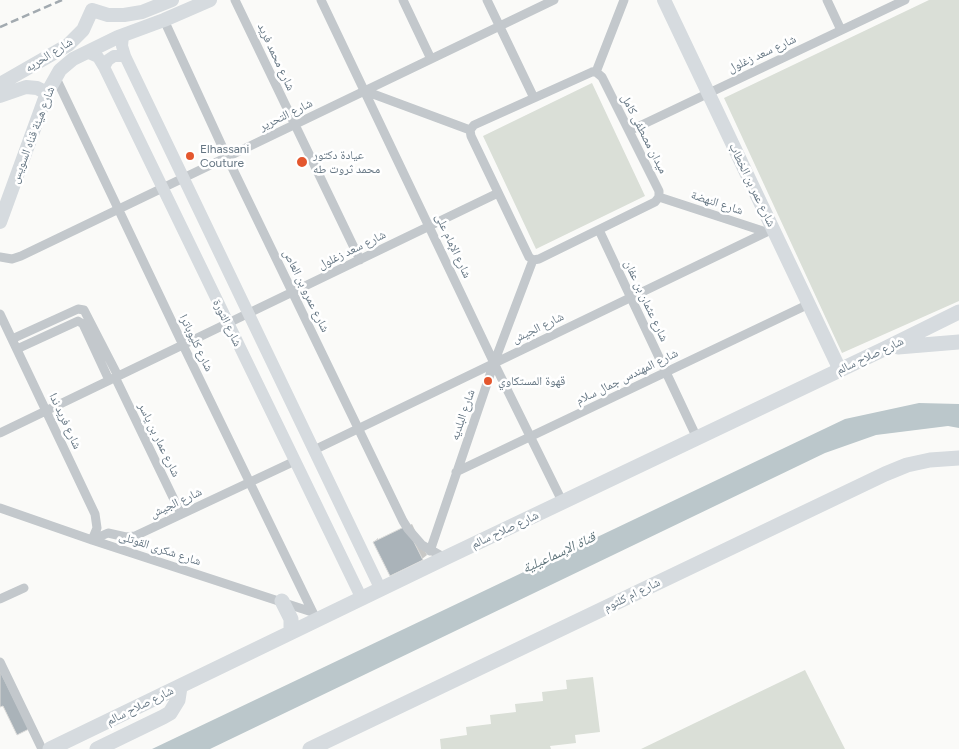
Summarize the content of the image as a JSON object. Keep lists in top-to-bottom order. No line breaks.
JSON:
{"streets":{"highway":["شارع صلاح سالم","شارع ام كلثوم"],"main road":["شارع الحريه","شارع هيئة قناه السويس","شارع عمر بن الخطاب"],"street":["شارع سعد زغلول","شارع محمد فريد","شارع التحرير","ميدان مصطفى كامل","شارع النهضة","شارع الإمام على","شارع عمرو بن العاص","شارع عثمان بن عفان","شارع الثورة","شارع الجيش","شارع كليوباترا","شارع المهندس جمال سلام","شارع البلديه","شارع فريد ندا","شارع عمار بن ياسر","شارع شكرى القوتلى"]},"crossings":[["شارع سعد زغلول","شارع محمد فريد"],["شارع سعد زغلول","ميدان مصطفى كامل"],["شارع سعد زغلول","شارع عمر بن الخطاب"],["شارع سعد زغلول","شارع الإمام على"],["شارع سعد زغلول","شارع عمرو بن العاص"],["شارع سعد زغلول","شارع الثورة"],["شارع سعد زغلول","شارع كليوباترا"],["شارع سعد زغلول","شارع فريد ندا"],["شارع سعد زغلول","شارع عمار بن ياسر"],["شارع الحريه","شارع هيئة قناه السويس"],["شارع الحريه","شارع عمرو بن العاص"],["شارع الحريه","شارع الثورة"],["شارع الحريه","شارع كليوباترا"],["شارع محمد فريد","شارع التحرير"],["شارع التحرير","شارع الإمام على"],["شارع التحرير","شارع عمرو بن العاص"],["شارع التحرير","شارع الثورة"],["شارع التحرير","شارع كليوباترا"],["ميدان مصطفى كامل","شارع النهضة"],["شارع هيئة قناه السويس","شارع كليوباترا"],["شارع عمر بن الخطاب","شارع النهضة"],["شارع عمر بن الخطاب","شارع الجيش"],["شارع عمر بن الخطاب","شارع صلاح سالم"],["شارع عمر بن الخطاب","شارع المهندس جمال سلام"],["شارع النهضة","شارع الجيش"],["شارع الإمام على","شارع الجيش"],["شارع الإمام على","شارع صلاح سالم"],["شارع الإمام على","شارع المهندس جمال سلام"],["شارع الإمام على","شارع البلديه"],["شارع عمرو بن العاص","شارع الجيش"],["شارع عمرو بن العاص","شارع صلاح سالم"],["شارع عمرو بن العاص","شارع البلديه"],["شارع عثمان بن عفان","شارع الجيش"],["شارع عثمان بن عفان","شارع صلاح سالم"],["شارع عثمان بن عفان","شارع المهندس جمال سلام"],["شارع الثورة","شارع الجيش"],["شارع الثورة","شارع صلاح سالم"],["شارع الجيش","شارع كليوباترا"],["شارع الجيش","شارع البلديه"],["شارع الجيش","شارع فريد ندا"],["شارع الجيش","شارع عمار بن ياسر"],["شارع الجيش","شارع شكرى القوتلى"],["شارع كليوباترا","شارع صلاح سالم"],["شارع كليوباترا","شارع شكرى القوتلى"],["شارع صلاح سالم","شارع شكرى القوتلى"],["شارع المهندس جمال سلام","شارع البلديه"],["شارع فريد ندا","شارع عمار بن ياسر"],["شارع فريد ندا","شارع شكرى القوتلى"]],"water":["قناة الإسماعيلية"],"places":["Elhassani Couture","عيادة دكتور محمد ثروت طه","قهوة المستكاوي"]}
